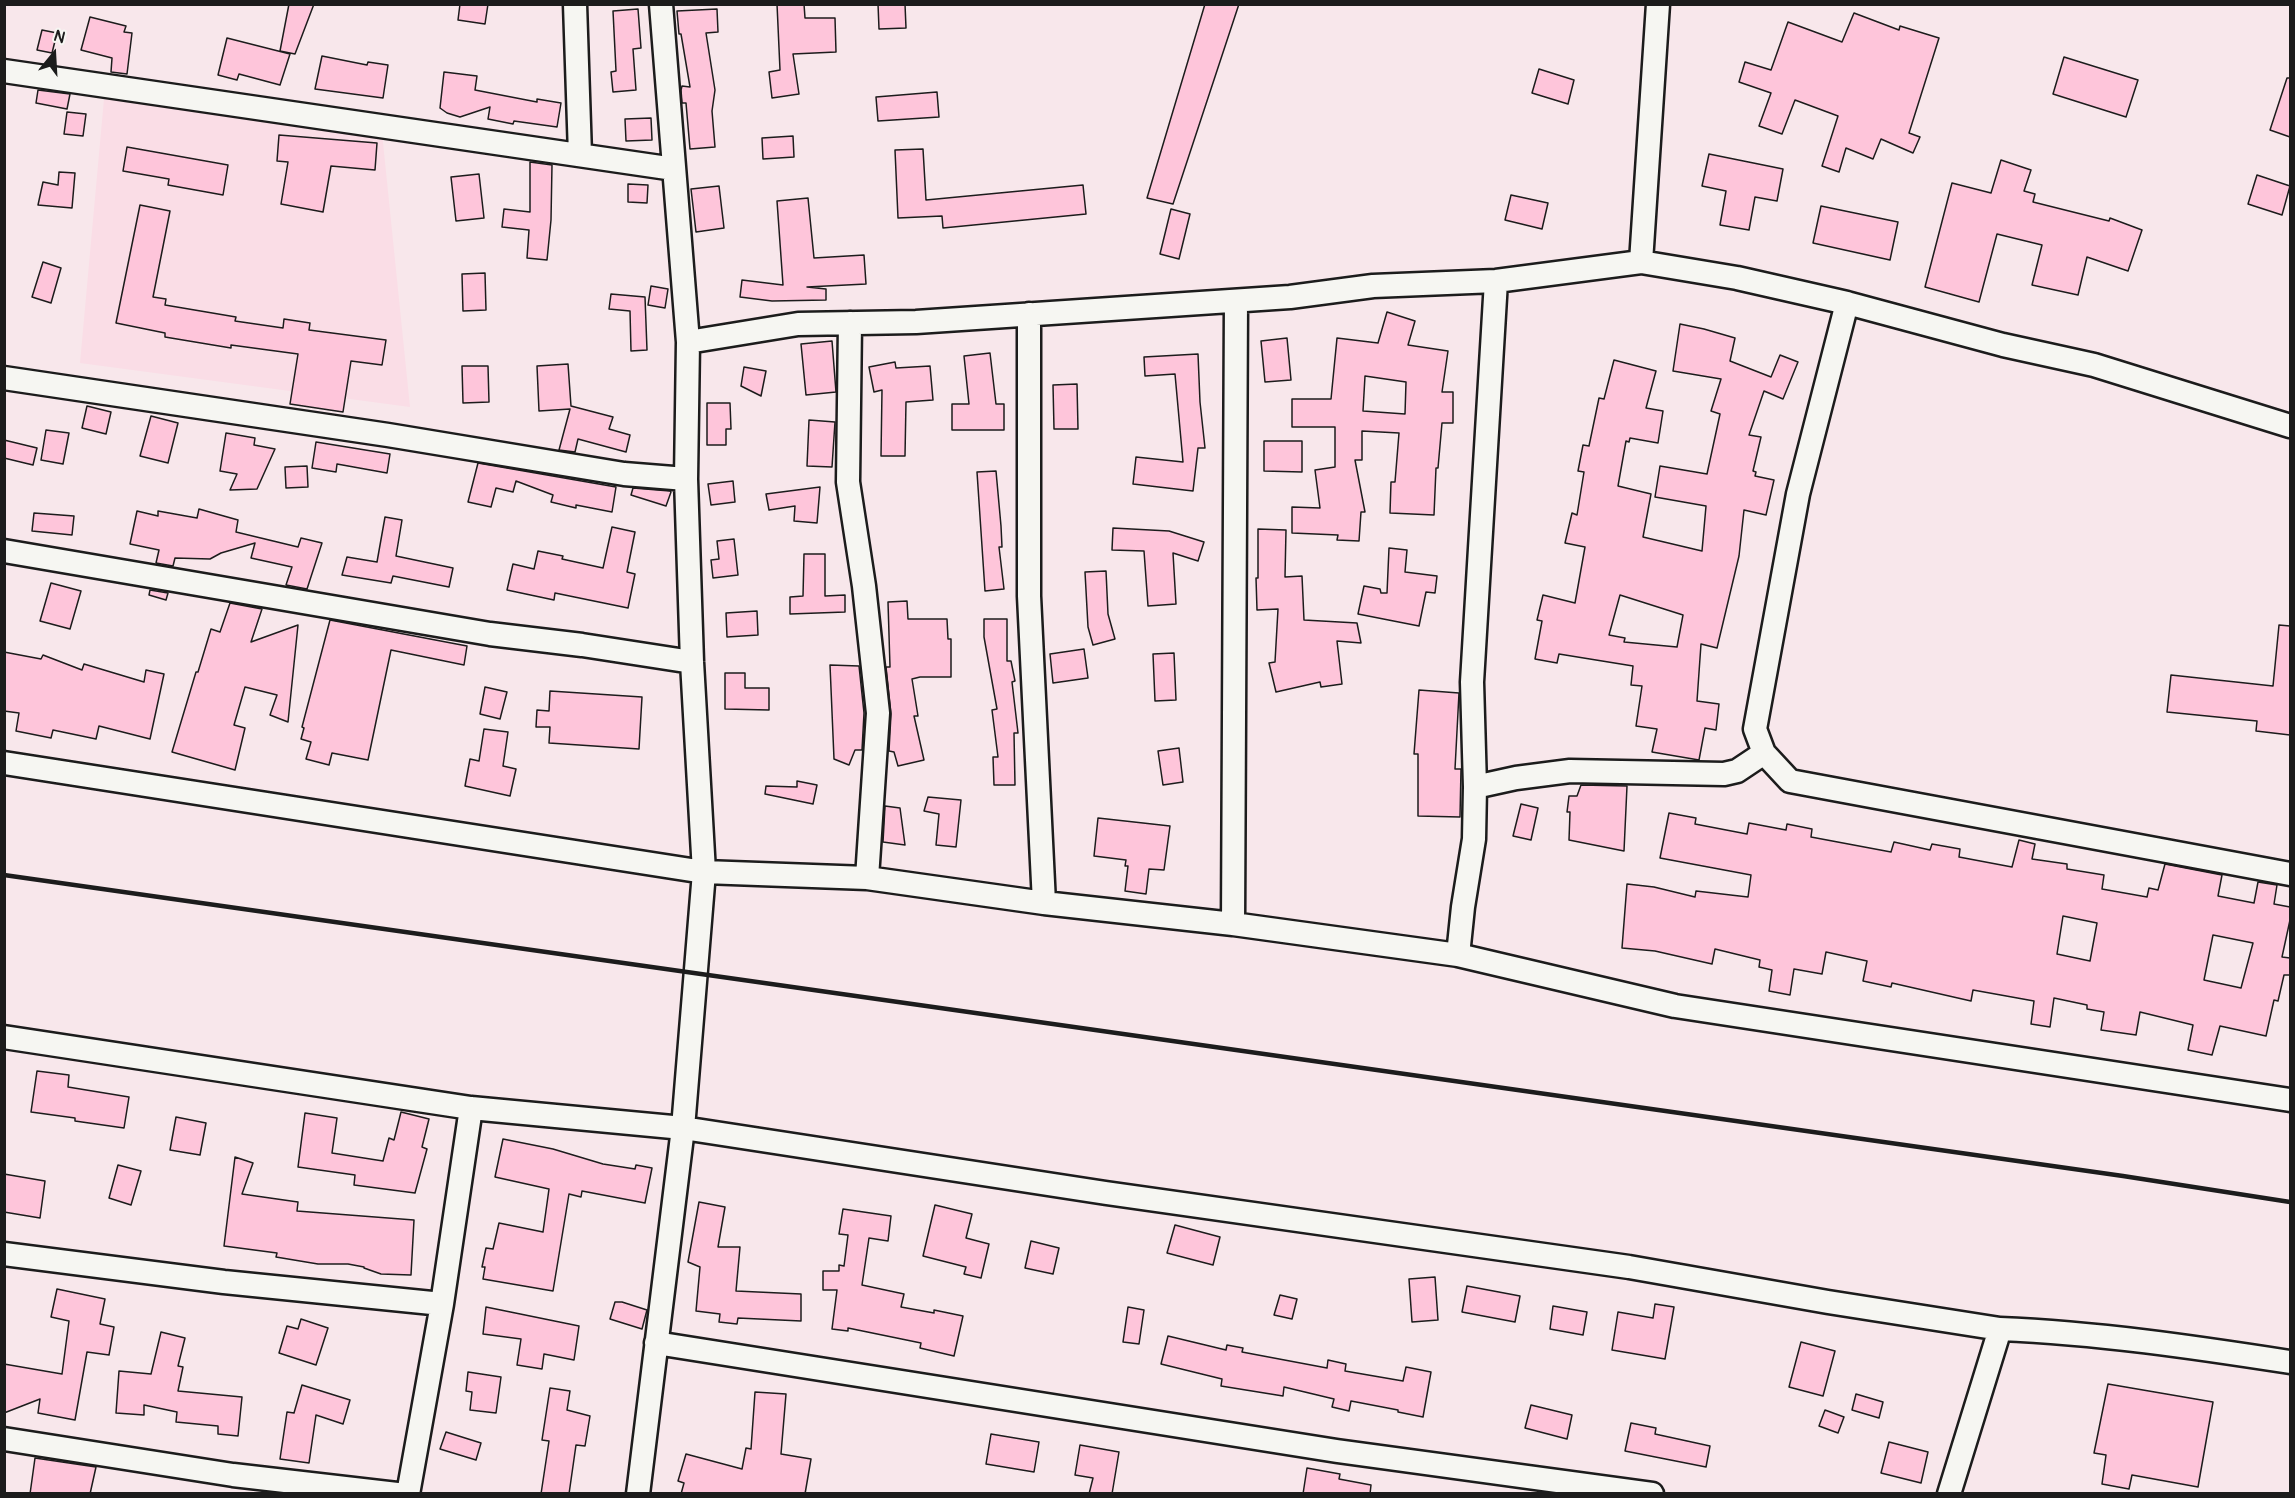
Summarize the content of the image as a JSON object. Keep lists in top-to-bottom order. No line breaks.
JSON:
{"north":"top"}
